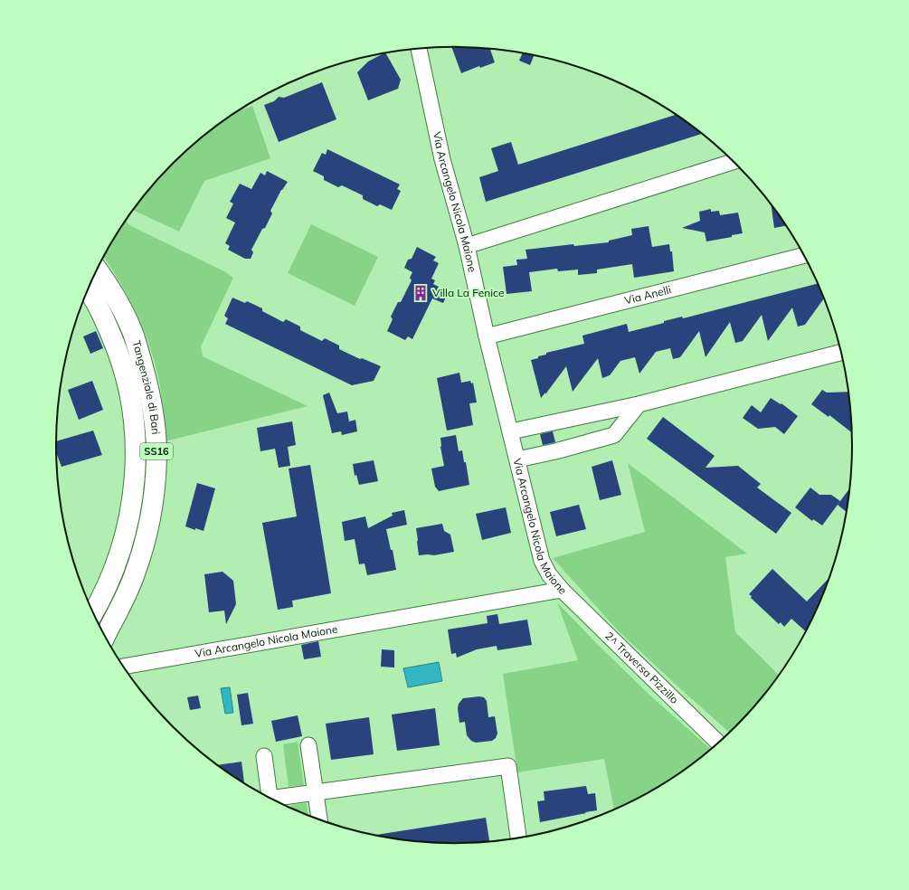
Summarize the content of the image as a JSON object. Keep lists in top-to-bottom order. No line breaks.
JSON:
{"streets":{"highway":["Tangenziale di Bari","SS16"],"street":["Via Arcangelo Nicola Maione","Via Anelli","2^ Traversa Pizzillo"]},"crossings":[["Via Arcangelo Nicola Maione","Via Anelli"],["Via Arcangelo Nicola Maione","2^ Traversa Pizzillo"]],"places":{"building":["Villa La Fenice"]}}
